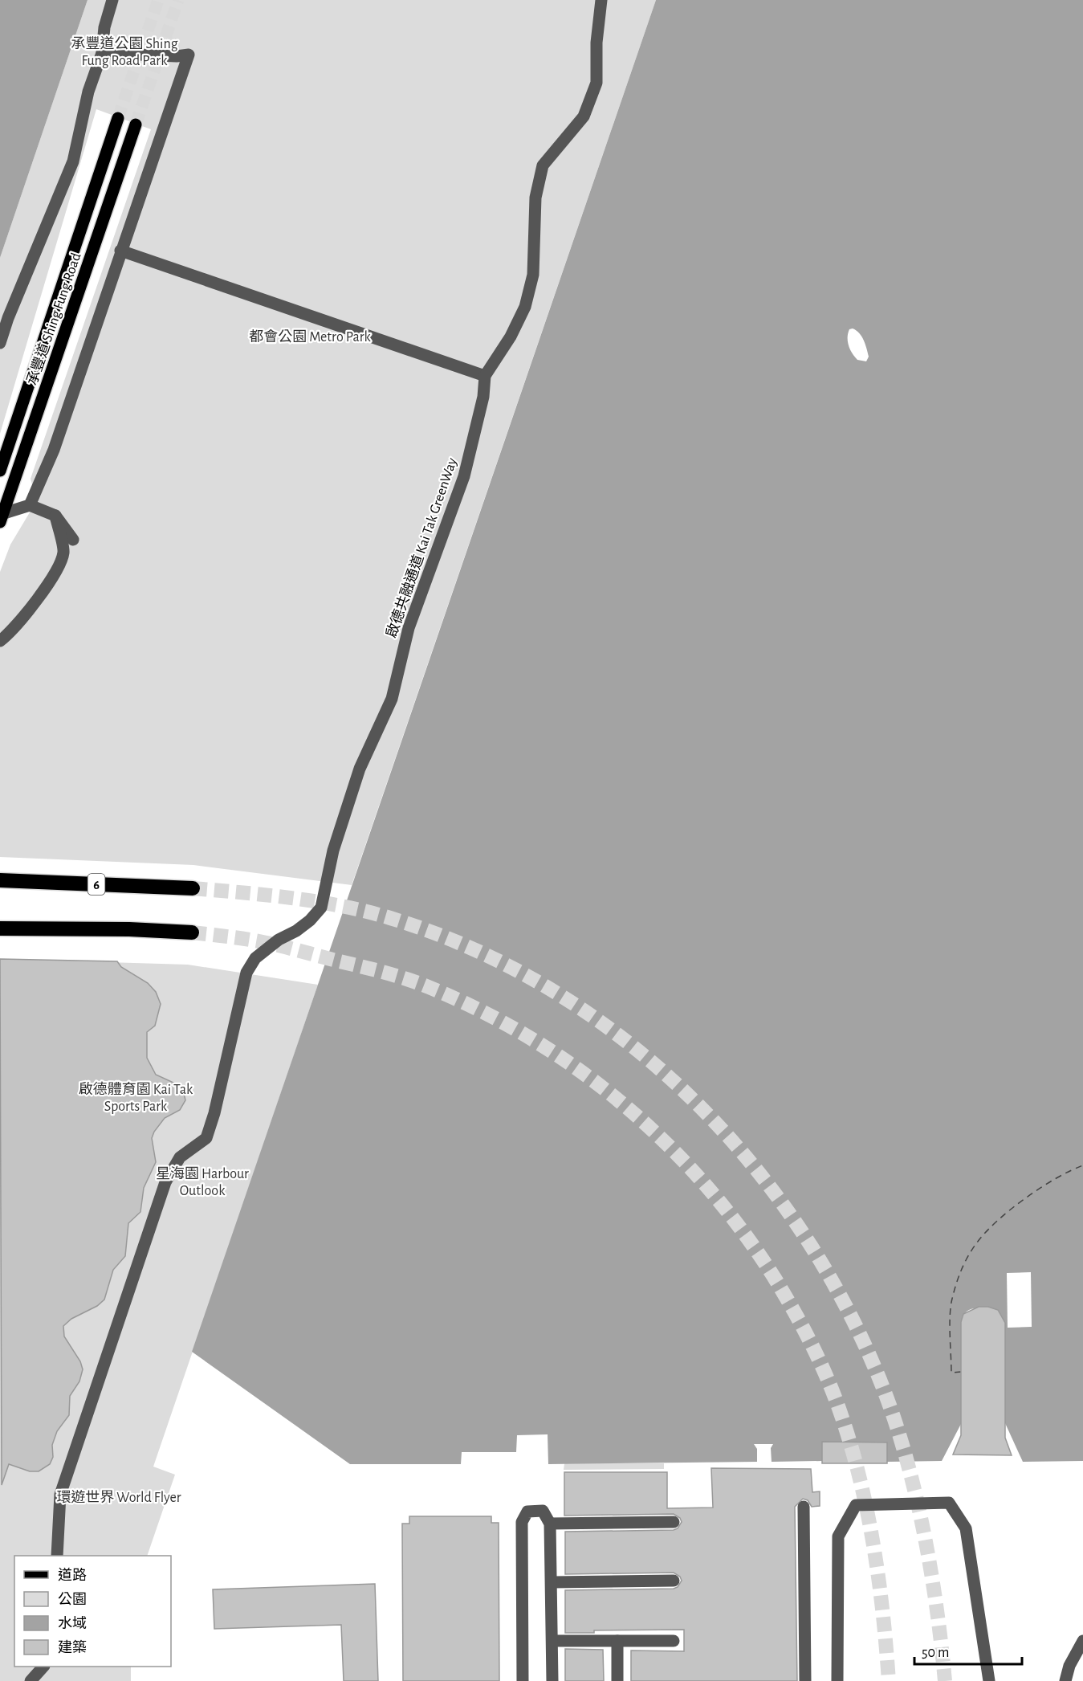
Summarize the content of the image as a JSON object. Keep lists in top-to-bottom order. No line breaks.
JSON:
{"streets":{"highway":["6"],"main road":["承豐道 Shing Fung Road"],"street":["啟德共融通道 Kai Tak GreenWay"]},"parks":["承豐道公園 Shing Fung Road Park","都會公園 Metro Park","啟德體育園 Kai Tak Sports Park","星海園 Harbour Outlook","環遊世界 World Flyer"],"legend":["道路","公園","水域","建築"],"scale_bar":"50 m"}
